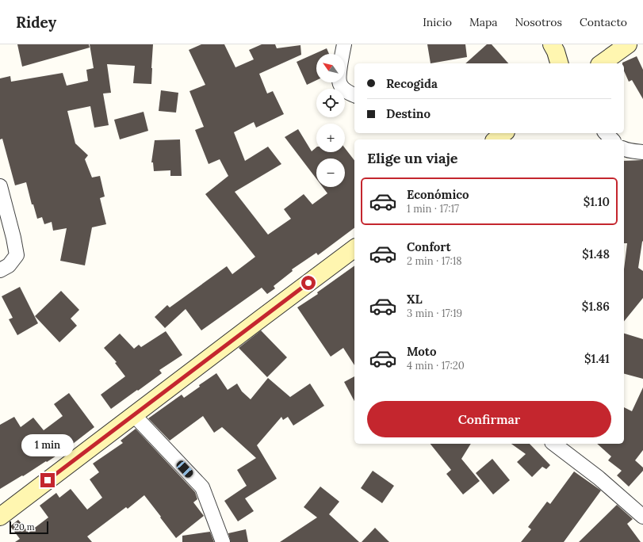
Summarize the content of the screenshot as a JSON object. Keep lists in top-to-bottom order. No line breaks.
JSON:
{"scale_bar":"20 m","north":"top left","page":{"header":"Ridey","nav":["Inicio","Mapa","Nosotros","Contacto"],"map_buttons":["+","−"],"banner":["Recogida","Destino"],"heading":"Elige un viaje","list":[{"name":"Económico","note":"1 min · 17:17","value":"$1.10"},{"name":"Confort","note":"2 min · 17:18","value":"$1.48"},{"name":"XL","note":"3 min · 17:19","value":"$1.86"},{"name":"Moto","note":"4 min · 17:20","value":"$1.41"}],"buttons":"Confirmar","bubble":"1 min","scale":"20 m"}}
